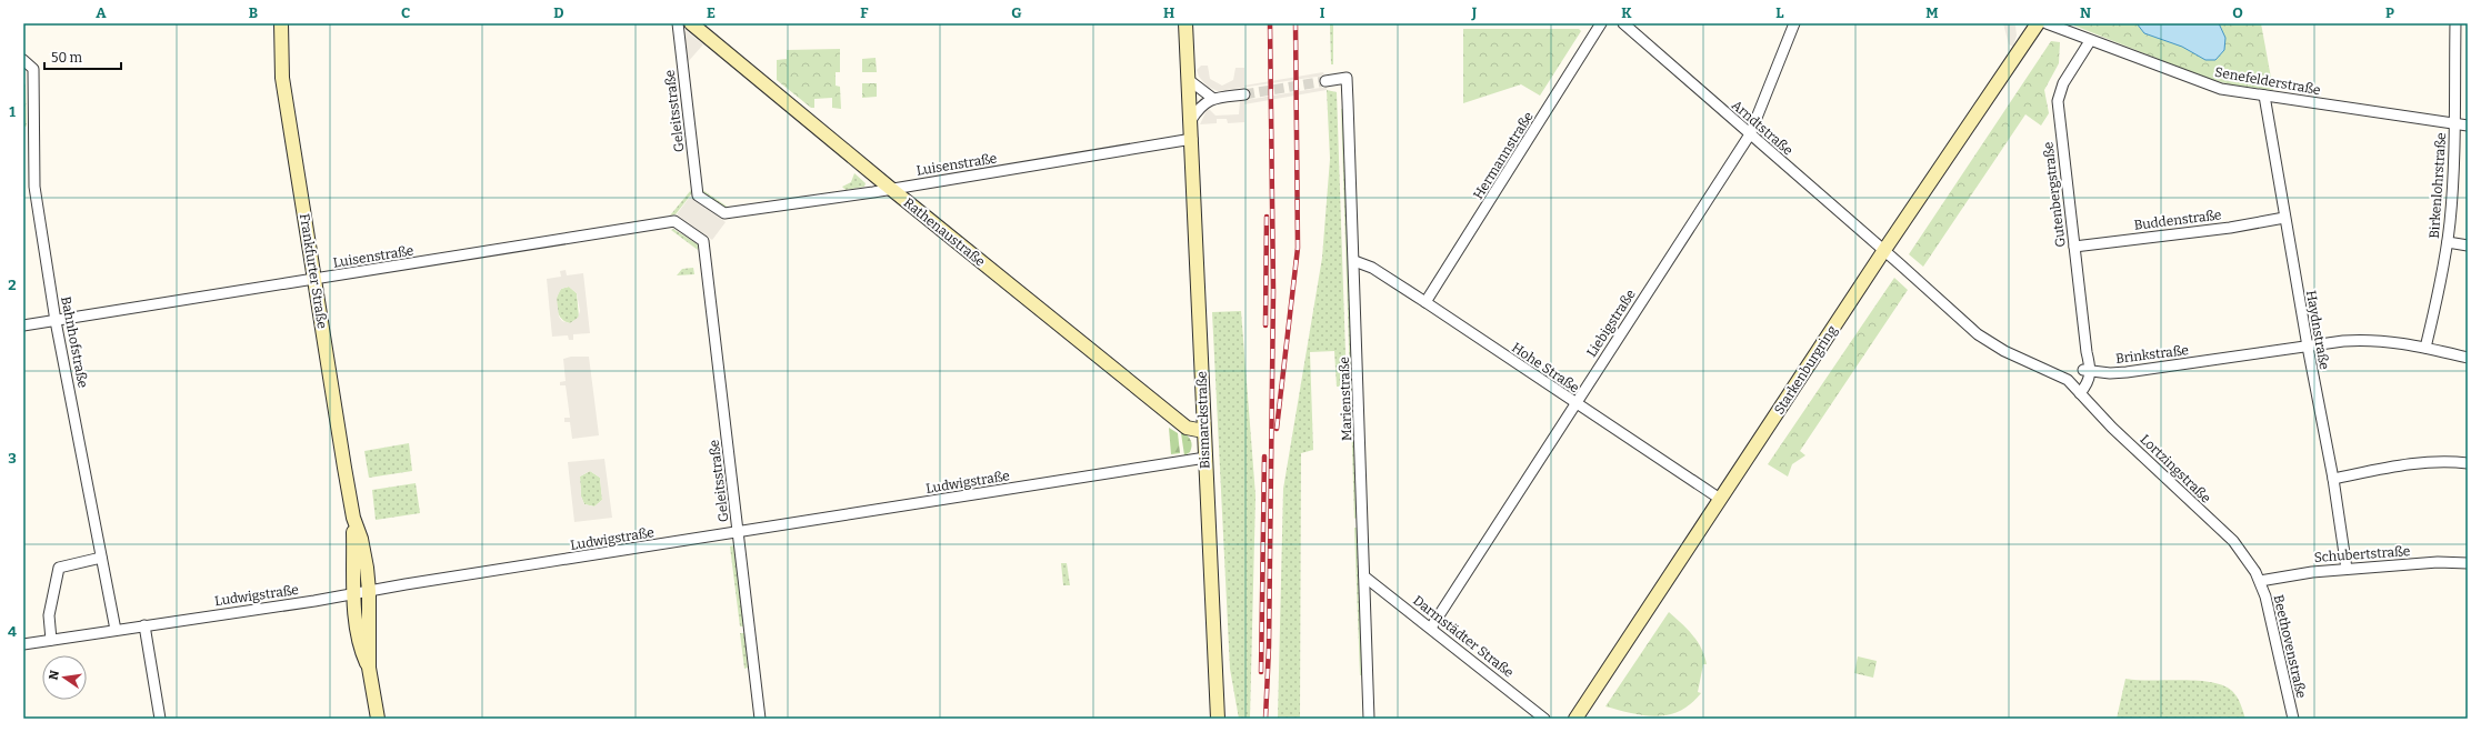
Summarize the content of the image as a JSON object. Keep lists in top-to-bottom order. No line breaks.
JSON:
{"streets":{"main road":["Rathenaustraße","Frankfurter Straße","Starkenburgring","Bismarckstraße"],"street":["Senefelderstraße","Geleitsstraße","Arndtstraße","Hermannstraße","Luisenstraße","Birkenlohrstraße","Gutenbergstraße","Buddenstraße","Liebigstraße","Haydnstraße","Bahnhofstraße","Brinkstraße","Hohe Straße","Marienstraße","Lortzingstraße","Ludwigstraße","Schubertstraße","Darmstädter Straße","Beethovenstraße"]},"crossings":[["Senefelderstraße","Birkenlohrstraße"],["Senefelderstraße","Gutenbergstraße"],["Senefelderstraße","Haydnstraße"],["Geleitsstraße","Luisenstraße"],["Geleitsstraße","Ludwigstraße"],["Arndtstraße","Liebigstraße"],["Arndtstraße","Starkenburgring"],["Hermannstraße","Hohe Straße"],["Luisenstraße","Rathenaustraße"],["Luisenstraße","Frankfurter Straße"],["Luisenstraße","Bahnhofstraße"],["Luisenstraße","Bismarckstraße"],["Birkenlohrstraße","Brinkstraße"],["Gutenbergstraße","Buddenstraße"],["Gutenbergstraße","Brinkstraße"],["Gutenbergstraße","Lortzingstraße"],["Buddenstraße","Haydnstraße"],["Rathenaustraße","Bismarckstraße"],["Frankfurter Straße","Ludwigstraße"],["Liebigstraße","Hohe Straße"],["Liebigstraße","Darmstädter Straße"],["Haydnstraße","Brinkstraße"],["Haydnstraße","Schubertstraße"],["Bahnhofstraße","Ludwigstraße"],["Hohe Straße","Starkenburgring"],["Hohe Straße","Marienstraße"],["Marienstraße","Darmstädter Straße"],["Bismarckstraße","Ludwigstraße"],["Lortzingstraße","Schubertstraße"],["Lortzingstraße","Beethovenstraße"],["Schubertstraße","Beethovenstraße"]],"scale_bar":"50 m","north":"left","grid":{"columns":["A","B","C","D","E","F","G","H","I","J","K","L","M","N","O","P"],"rows":["1","2","3","4"]}}
